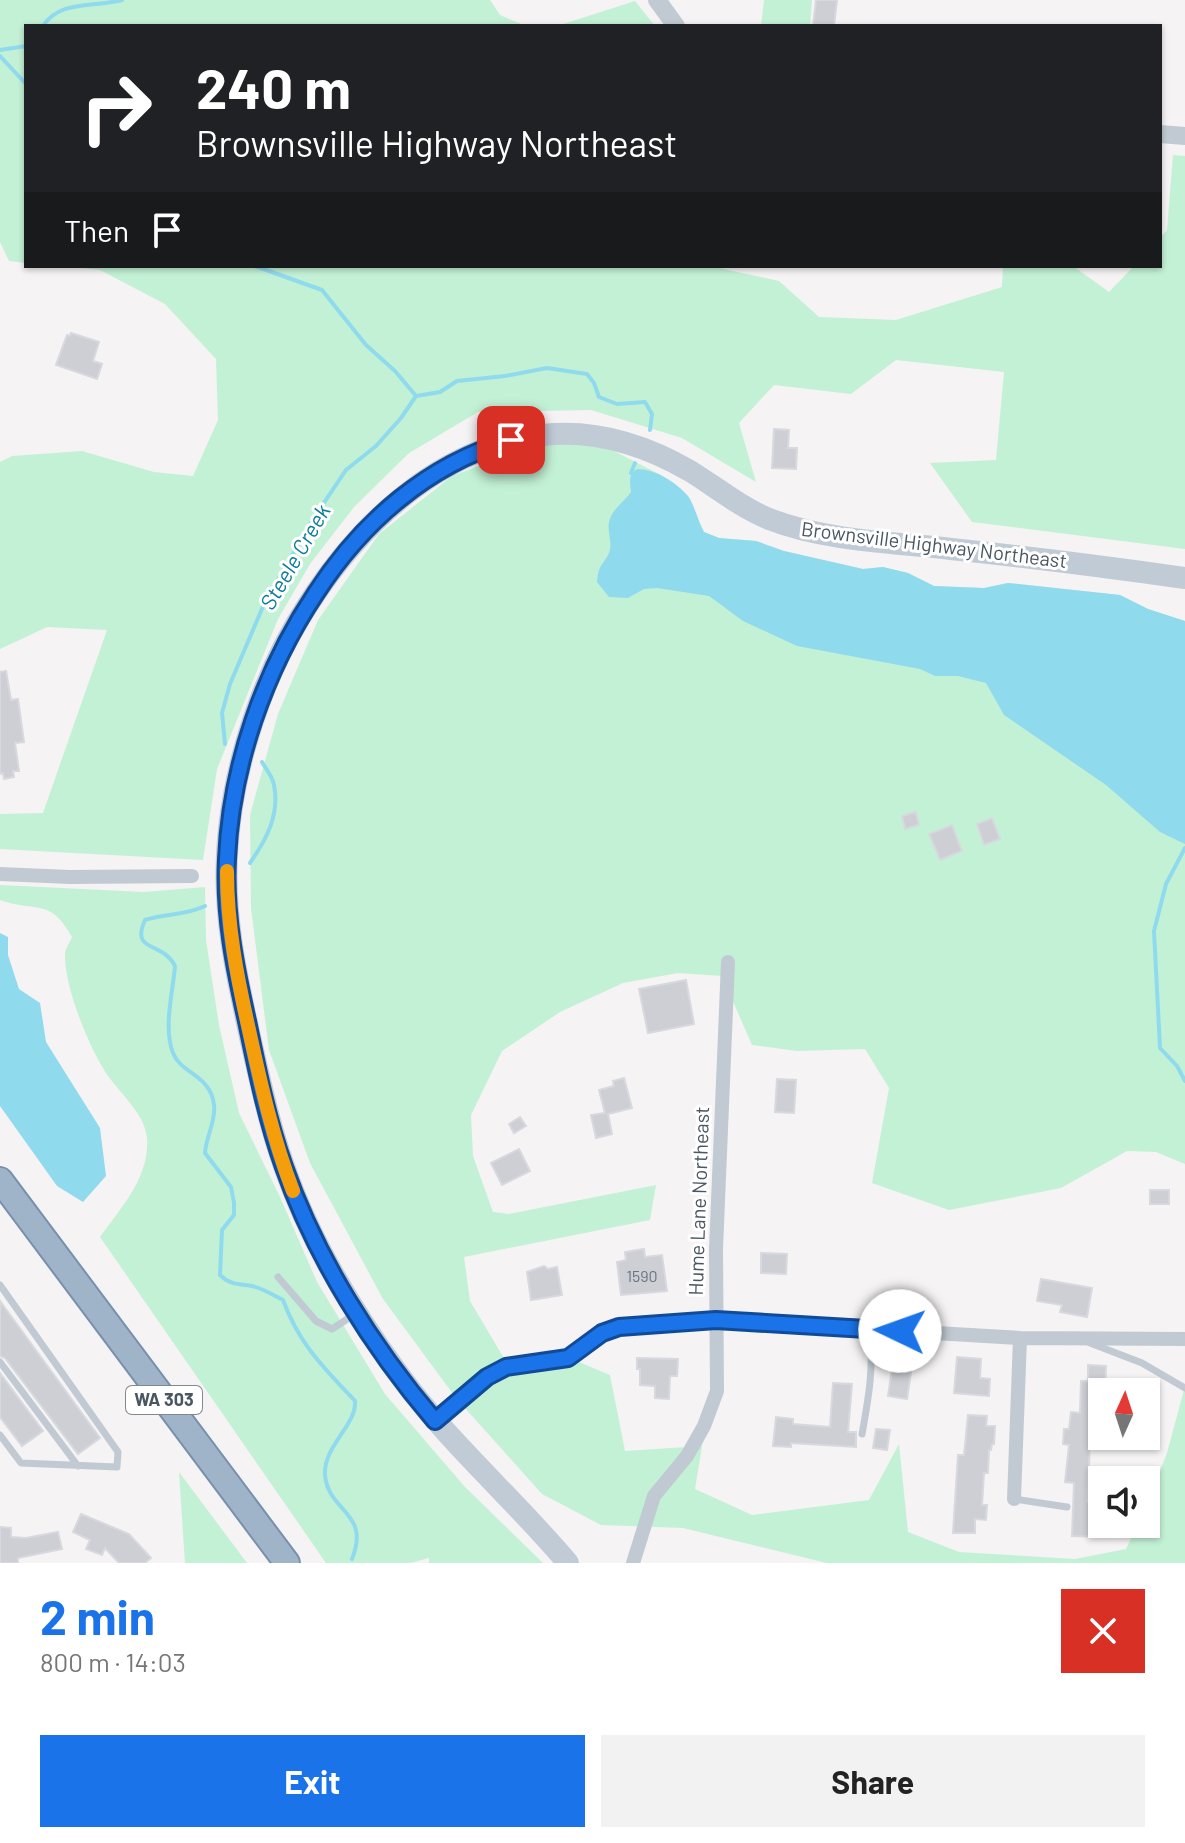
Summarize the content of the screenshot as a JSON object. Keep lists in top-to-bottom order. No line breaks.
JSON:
{"streets":{"highway":["WA 303"],"main road":["Brownsville Highway Northeast"],"street":["Hume Lane Northeast"]},"water":["Steele Creek"],"house_numbers":["1590"],"north":"top","page":{"turn":["240 m","Brownsville Highway Northeast"],"then":"Then","heading":["2 min","800 m · 14:03"],"buttons":["Exit","Share"]}}
